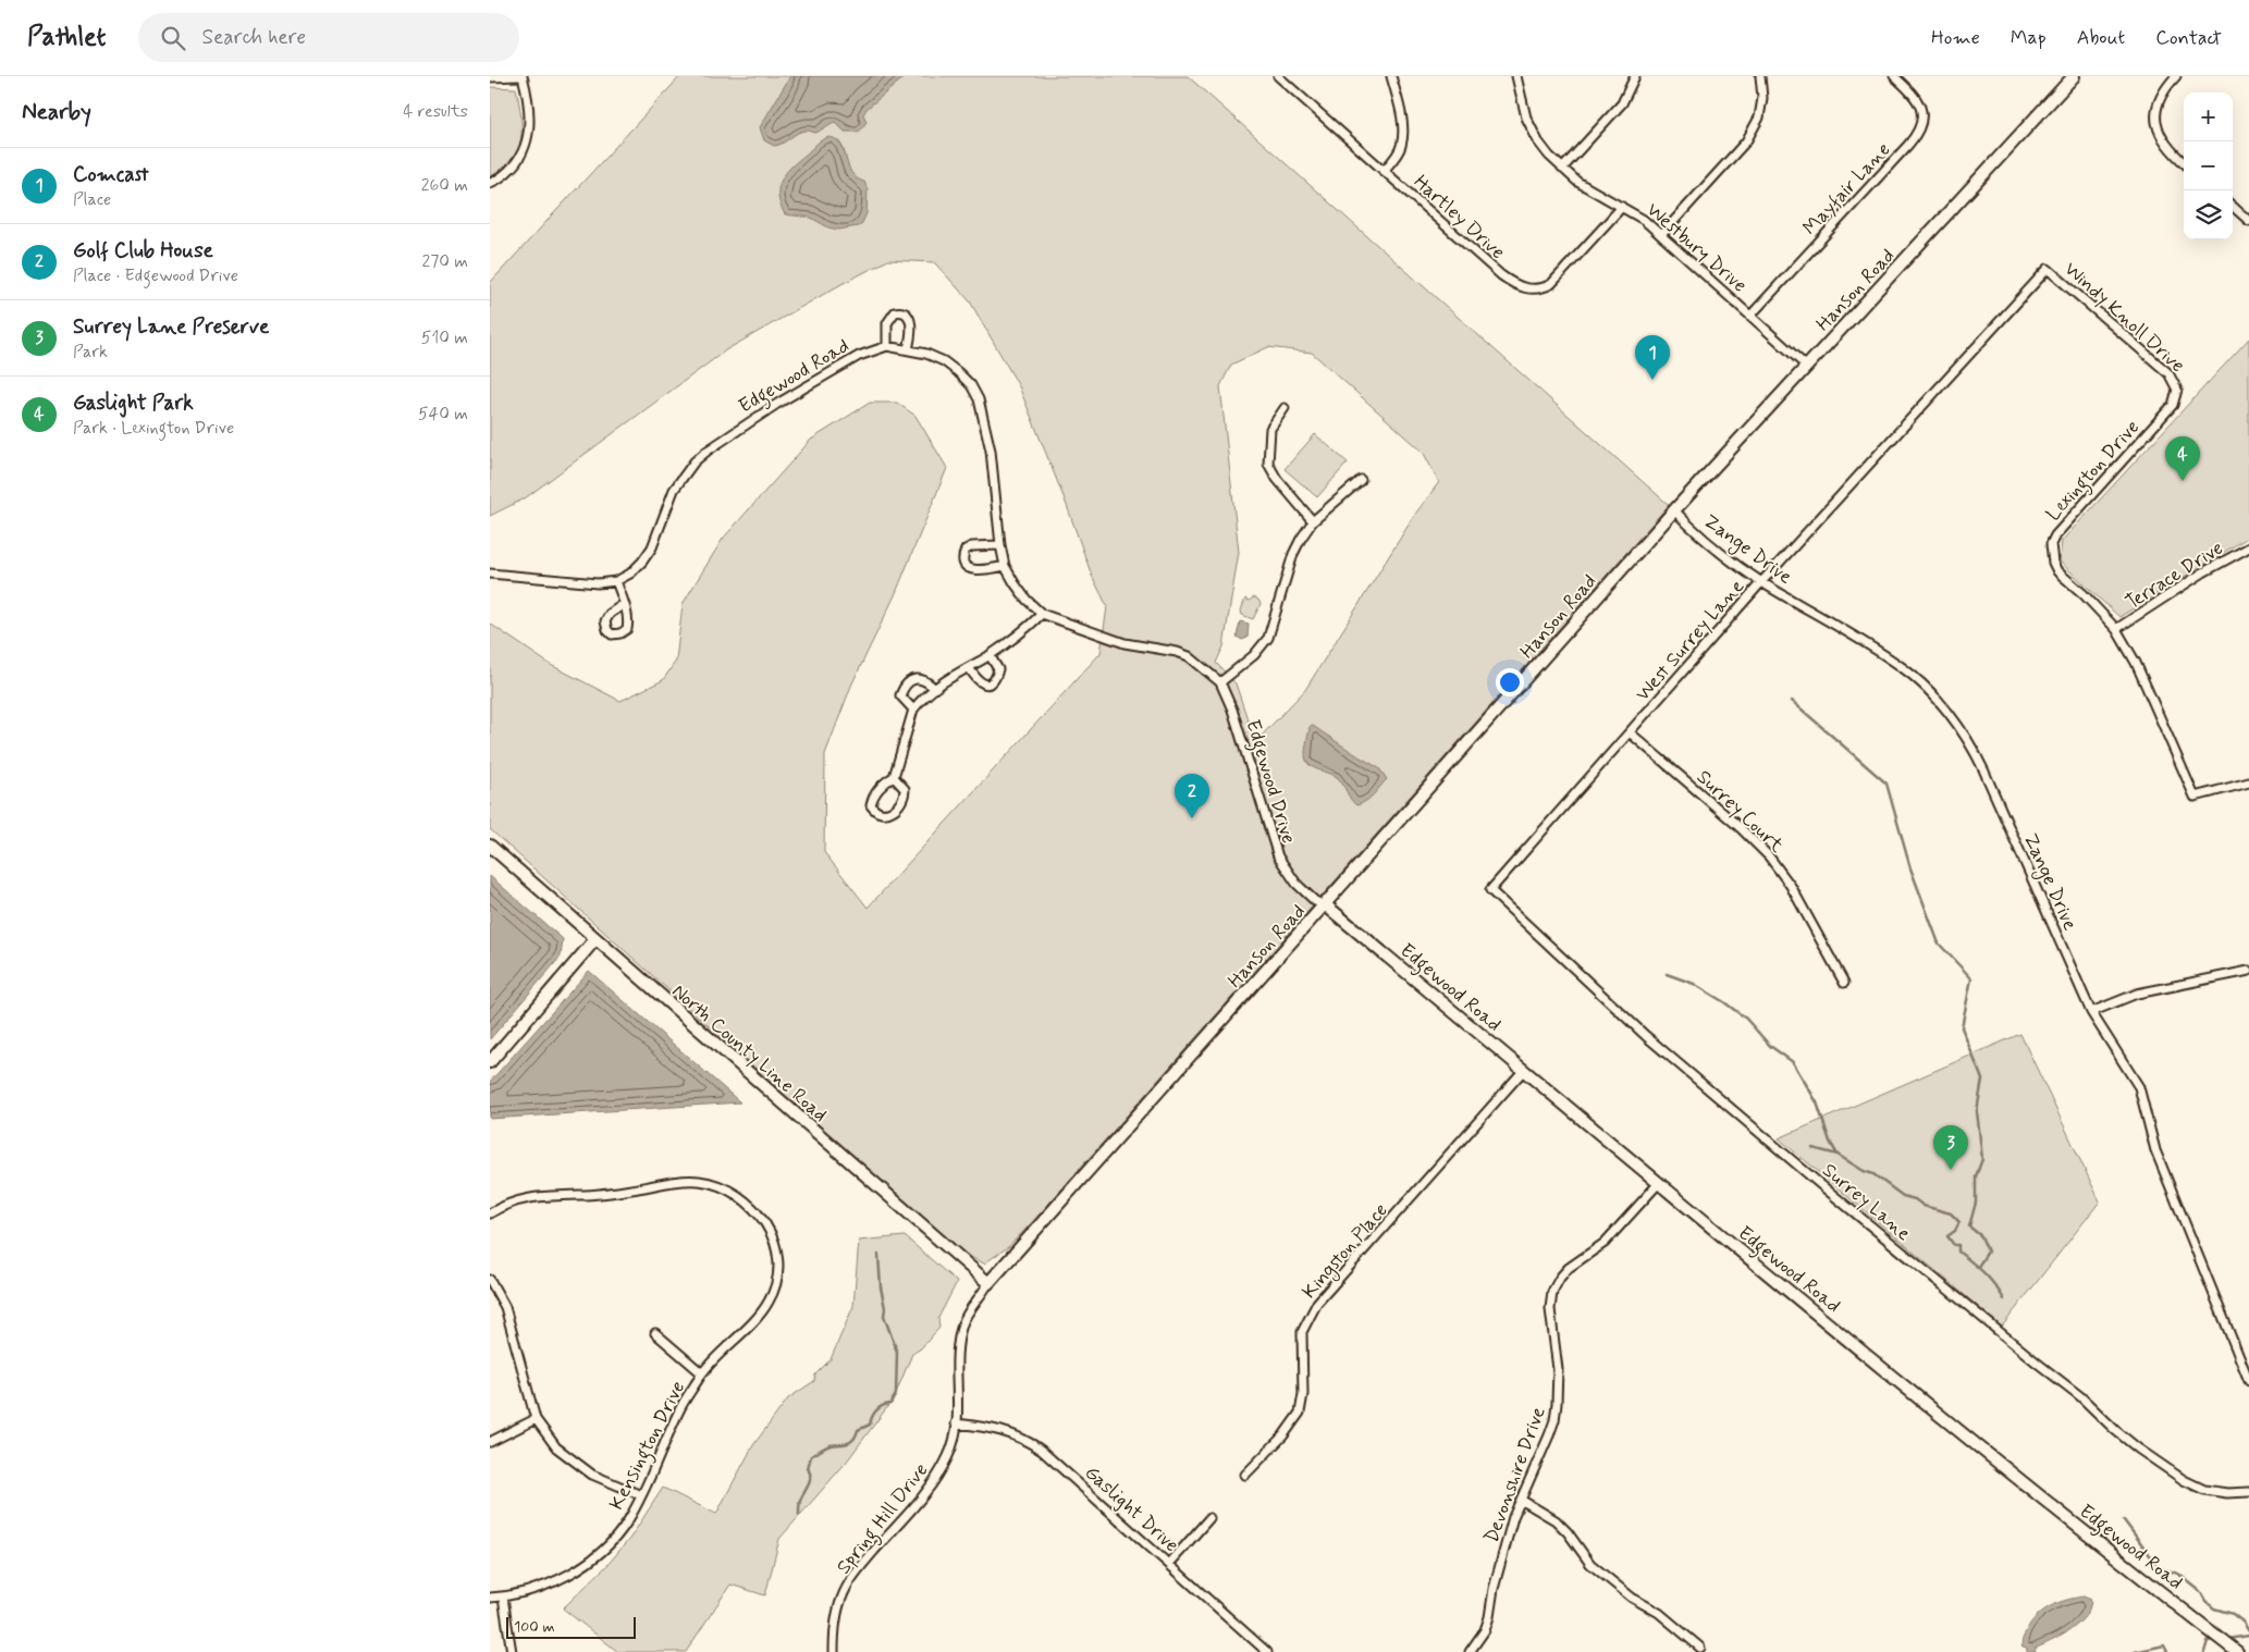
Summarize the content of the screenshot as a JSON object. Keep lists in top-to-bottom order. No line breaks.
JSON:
{"streets":{"street":["Mayfair Lane","Hartley Drive","Westbury Drive","Hanson Road","Windy Knoll Drive","Edgewood Road","Lexington Drive","Zange Drive","Terrace Drive","West Surrey Lane","Edgewood Drive","Surrey Court","North County Line Road","Surrey Lane","Kingston Place","Kensington Drive","Devonshire Drive","Gaslight Drive","Spring Hill Drive"]},"crossings":[["Mayfair Lane","Westbury Drive"],["Hartley Drive","Westbury Drive"],["Westbury Drive","Hanson Road"],["Hanson Road","Edgewood Road"],["Hanson Road","Zange Drive"],["Hanson Road","Edgewood Drive"],["Hanson Road","North County Line Road"],["Hanson Road","Spring Hill Drive"],["Windy Knoll Drive","Lexington Drive"],["Windy Knoll Drive","West Surrey Lane"],["Edgewood Road","Edgewood Drive"],["Edgewood Road","Kingston Place"],["Edgewood Road","Devonshire Drive"],["Lexington Drive","Terrace Drive"],["Zange Drive","West Surrey Lane"],["West Surrey Lane","Surrey Court"],["West Surrey Lane","Surrey Lane"],["North County Line Road","Spring Hill Drive"],["Gaslight Drive","Spring Hill Drive"]],"scale_bar":"100 m","page":{"header":"Pathlet","search":"Search here","nav":["Home","Map","About","Contact"],"heading":["Nearby","4 results"],"map_buttons":["+","−"],"list":[{"mark":"1","name":"Comcast","note":"Place","value":"260 m"},{"mark":"2","name":"Golf Club House","note":"Place · Edgewood Drive","value":"270 m"},{"mark":"3","name":"Surrey Lane Preserve","note":"Park","value":"510 m"},{"mark":"4","name":"Gaslight Park","note":"Park · Lexington Drive","value":"540 m"}],"pins":["1","4","2","3"],"scale":"100 m"}}
